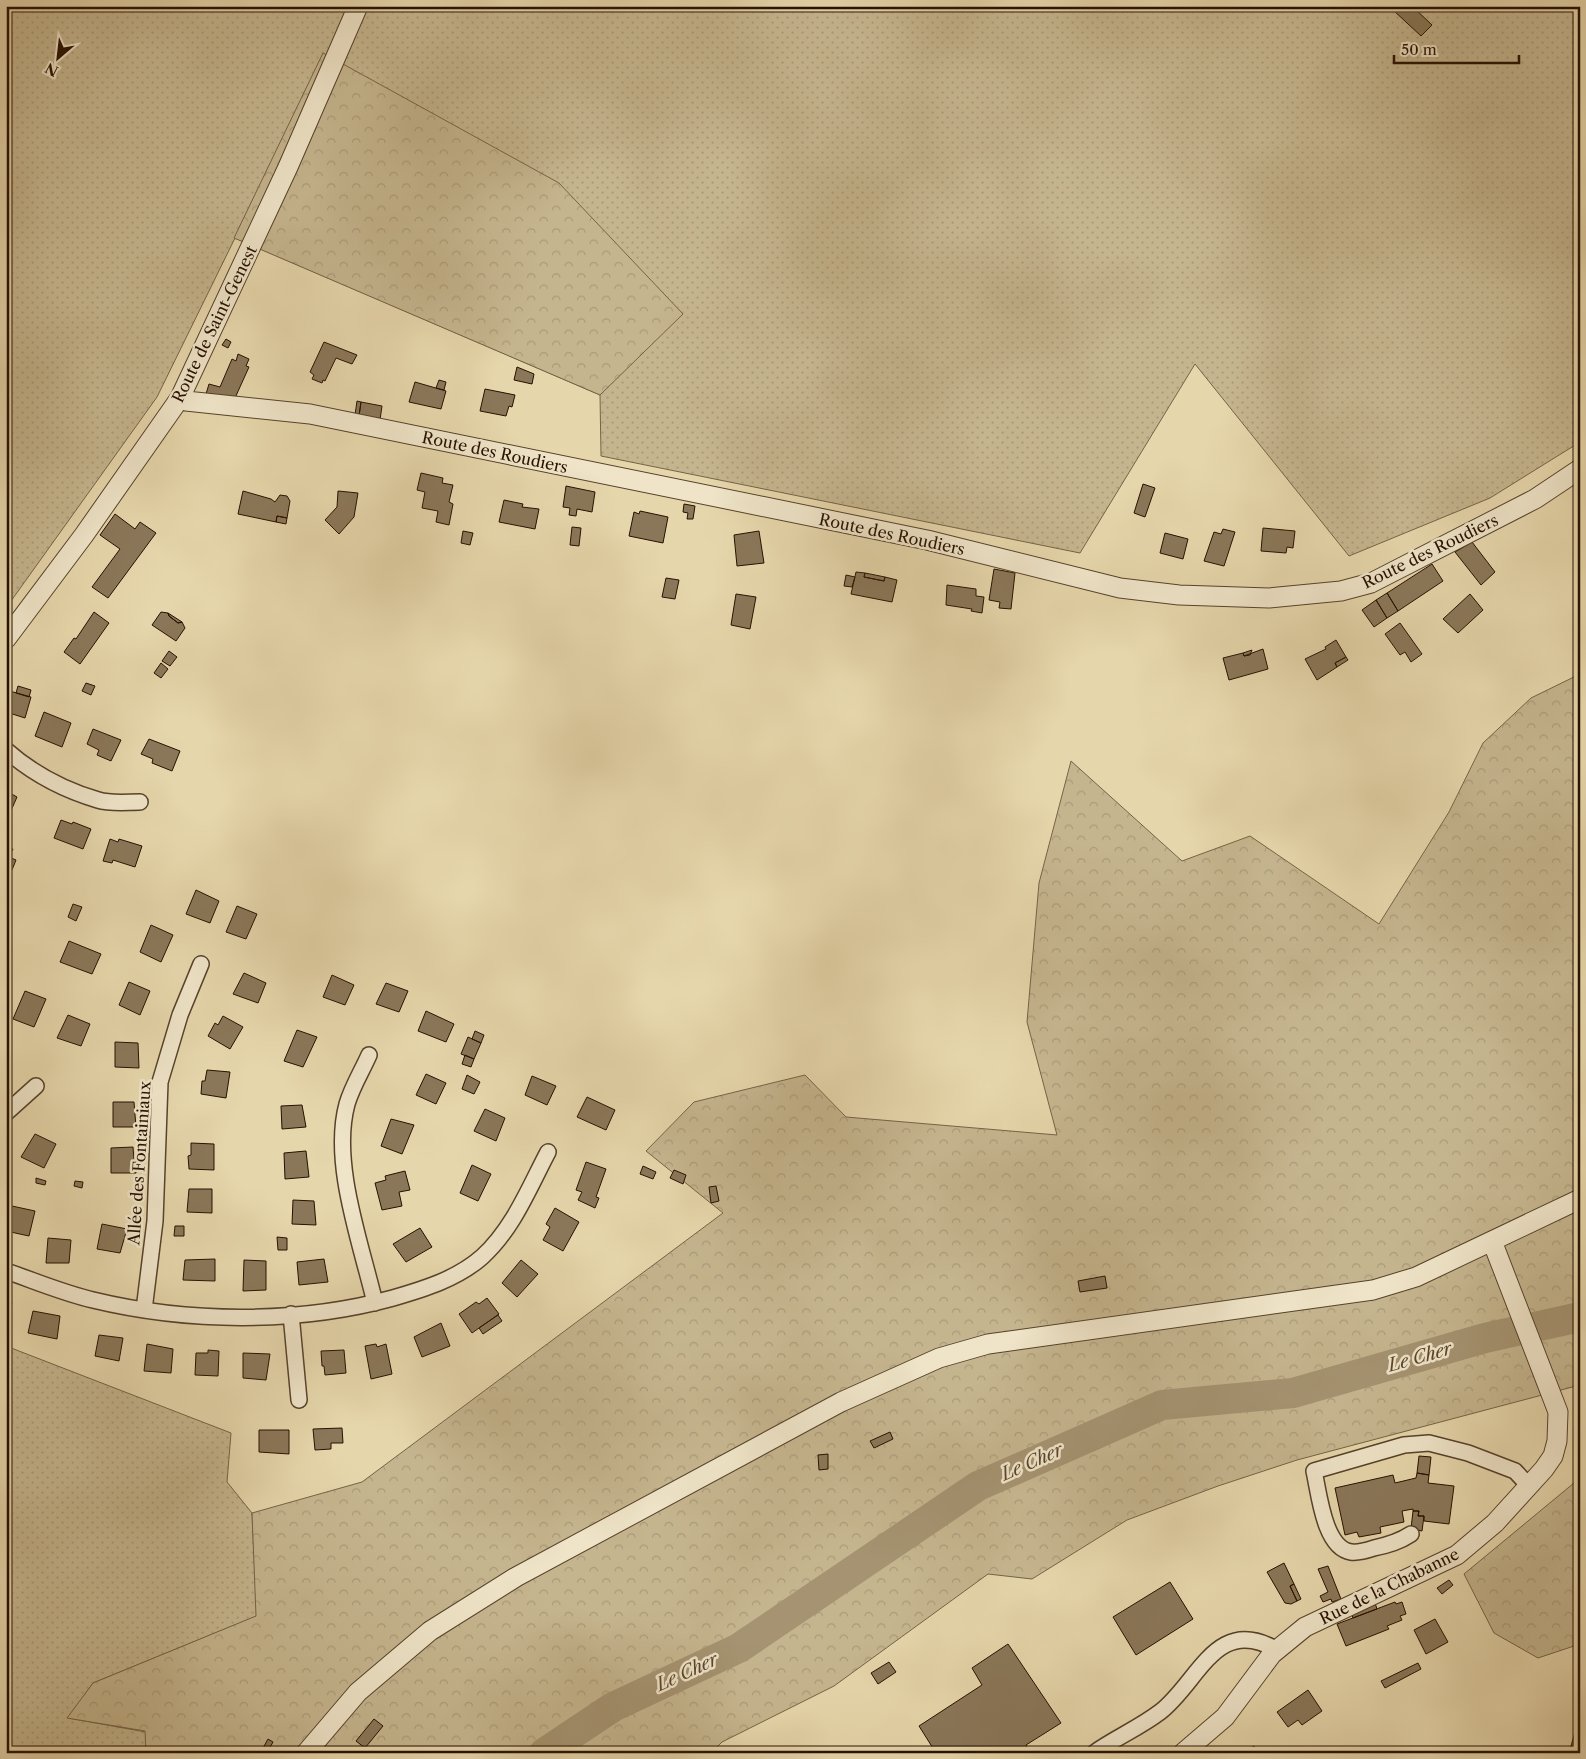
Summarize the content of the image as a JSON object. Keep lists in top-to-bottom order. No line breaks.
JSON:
{"streets":{"street":["Route de Saint-Genest","Route des Roudiers","Allée des Fontainiaux","Rue de la Chabanne"]},"crossings":[["Route de Saint-Genest","Route des Roudiers"]],"water":["Le Cher"],"scale_bar":"50 m","north":"bottom left"}
